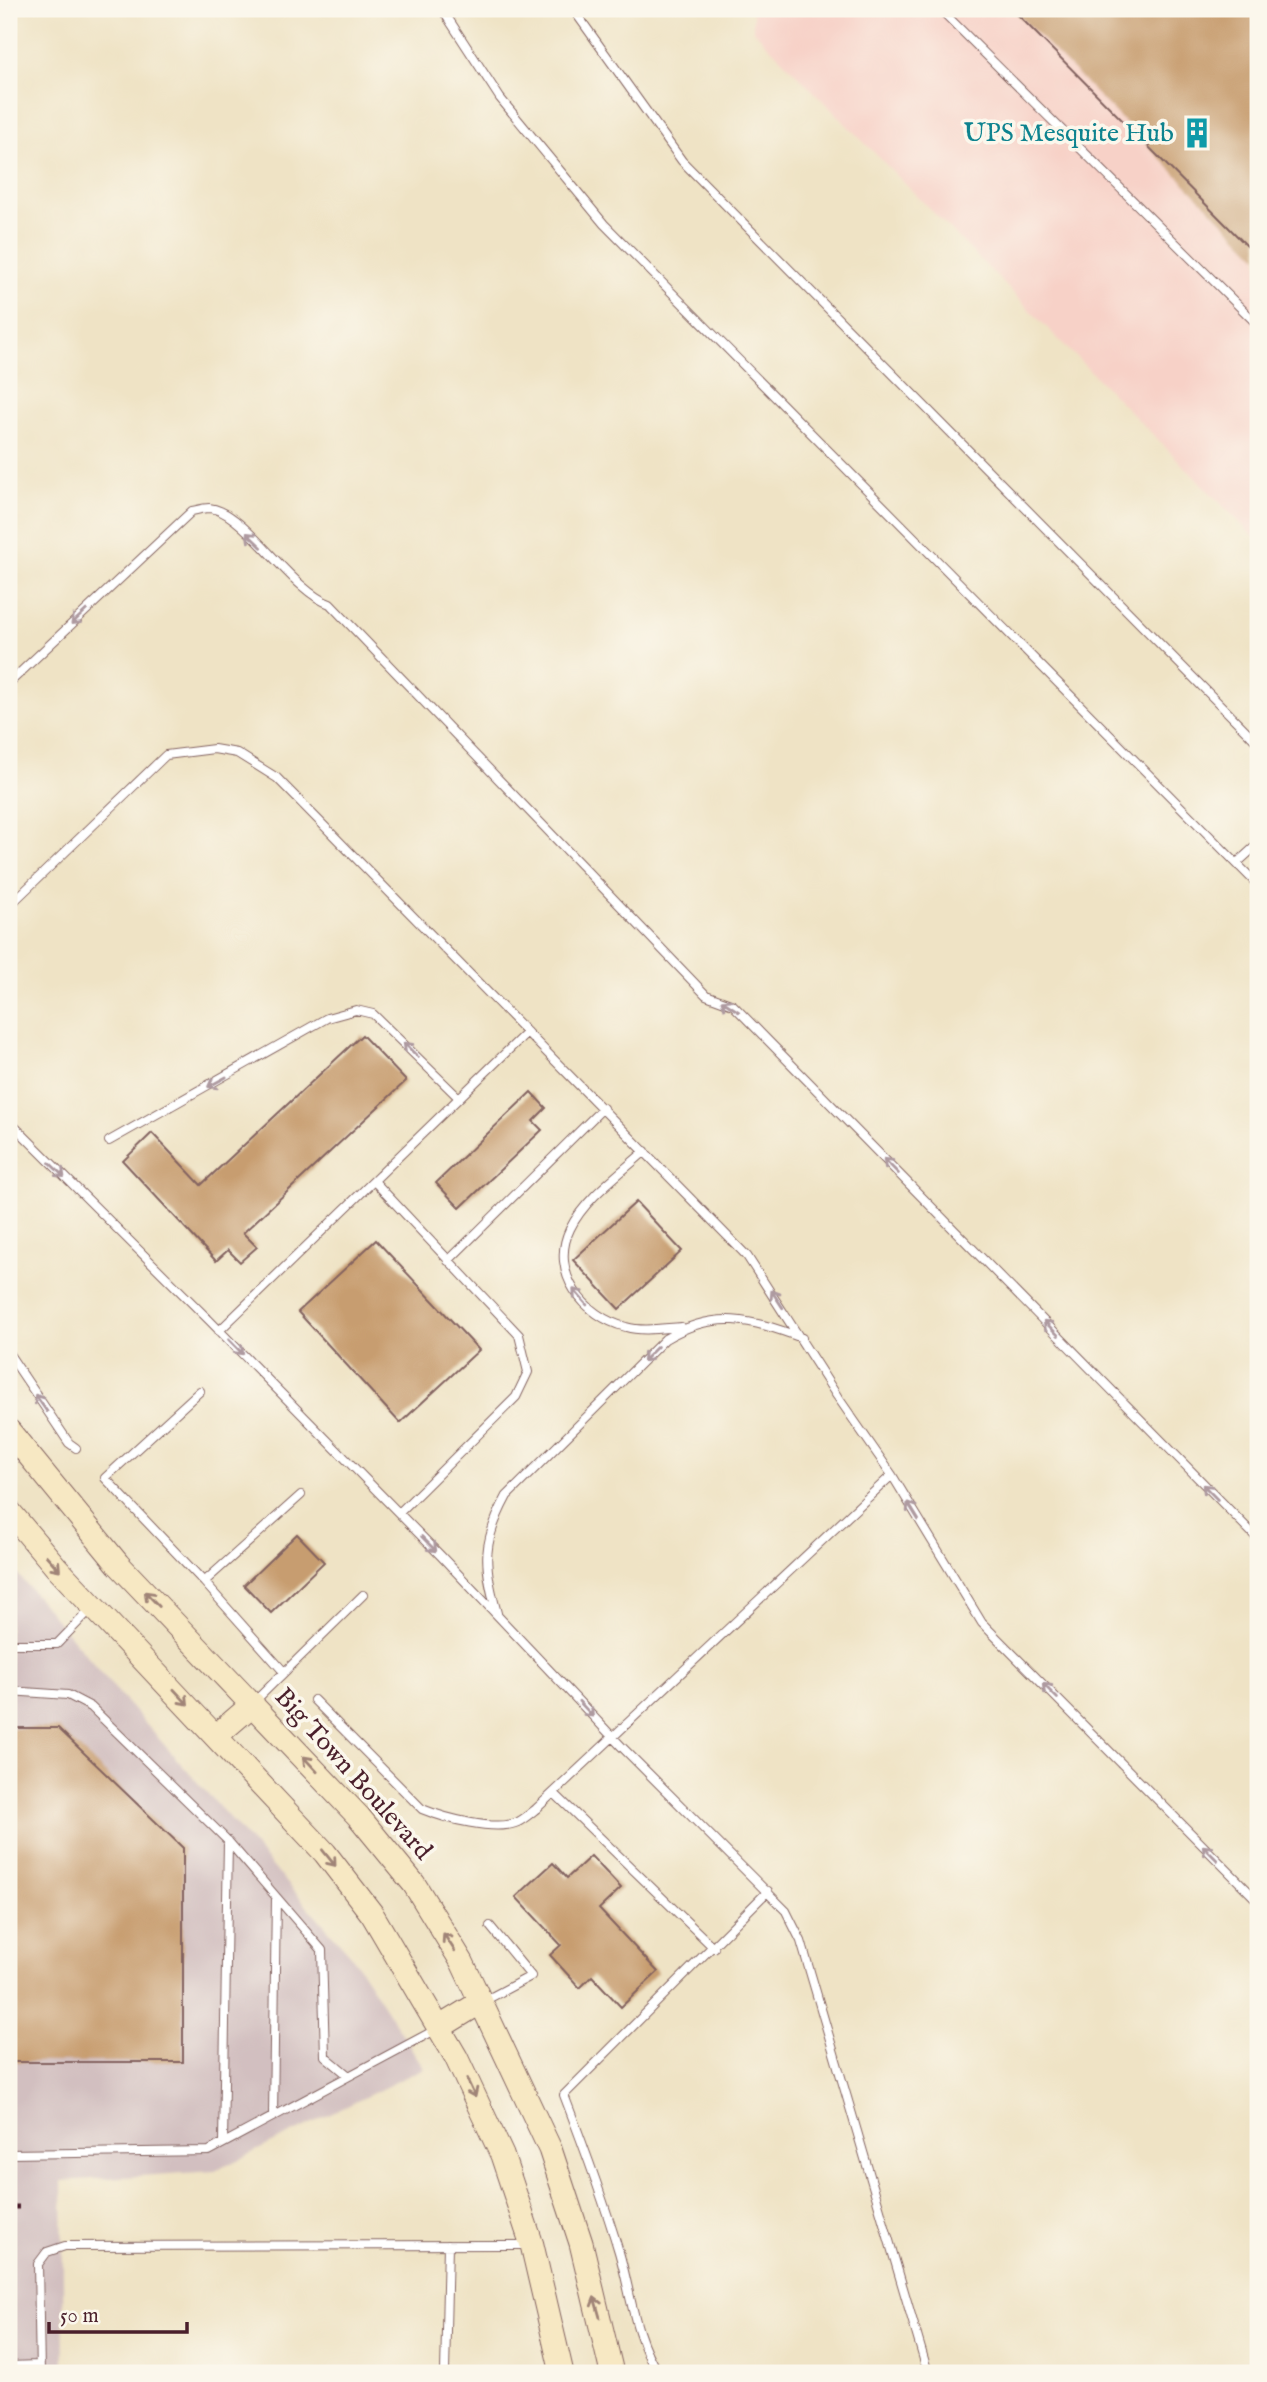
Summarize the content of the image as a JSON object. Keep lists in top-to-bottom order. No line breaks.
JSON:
{"streets":{"main road":["Big Town Boulevard"]},"places":{"building":["UPS Mesquite Hub"]},"scale_bar":"50 m"}
